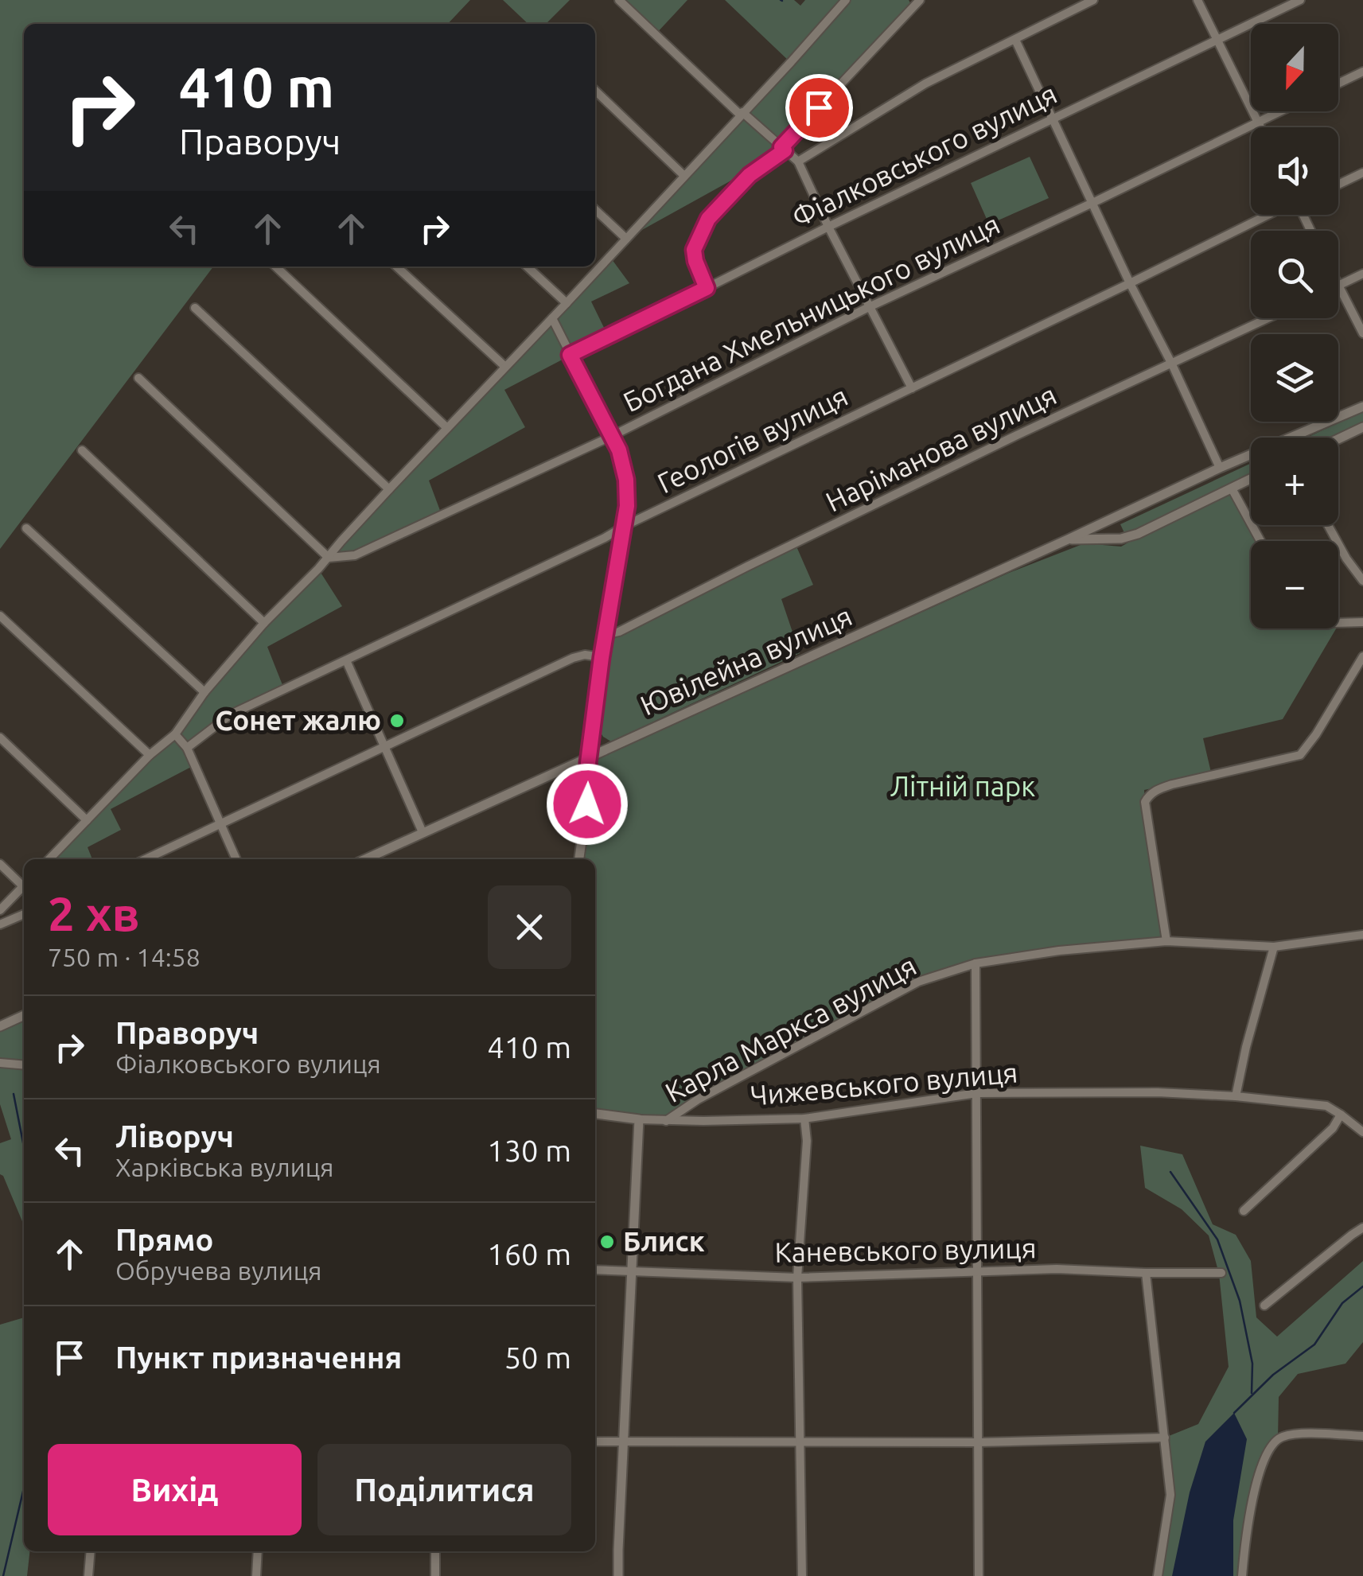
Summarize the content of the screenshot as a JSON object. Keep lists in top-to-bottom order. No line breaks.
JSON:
{"streets":{"street":["Фіалковського вулиця","Богдана Хмельницького вулиця","Геологів вулиця","Наріманова вулиця","Ювілейна вулиця","Карла Маркса вулиця","Чижевського вулиця","Каневського вулиця"]},"crossings":[["Карла Маркса вулиця","Чижевського вулиця"]],"parks":["Літній парк"],"places":["Сонет жалю","Блиск"],"north":"bottom","page":{"map_buttons":["+","−"],"turn":["410 m","Праворуч"],"heading":["2 хв","750 m · 14:58"],"list":[{"name":"Праворуч","note":"Фіалковського вулиця","value":"410 m"},{"name":"Ліворуч","note":"Харківська вулиця","value":"130 m"},{"name":"Прямо","note":"Обручева вулиця","value":"160 m"},{"name":"Пункт призначення","value":"50 m"}],"buttons":["Вихід","Поділитися"]}}
